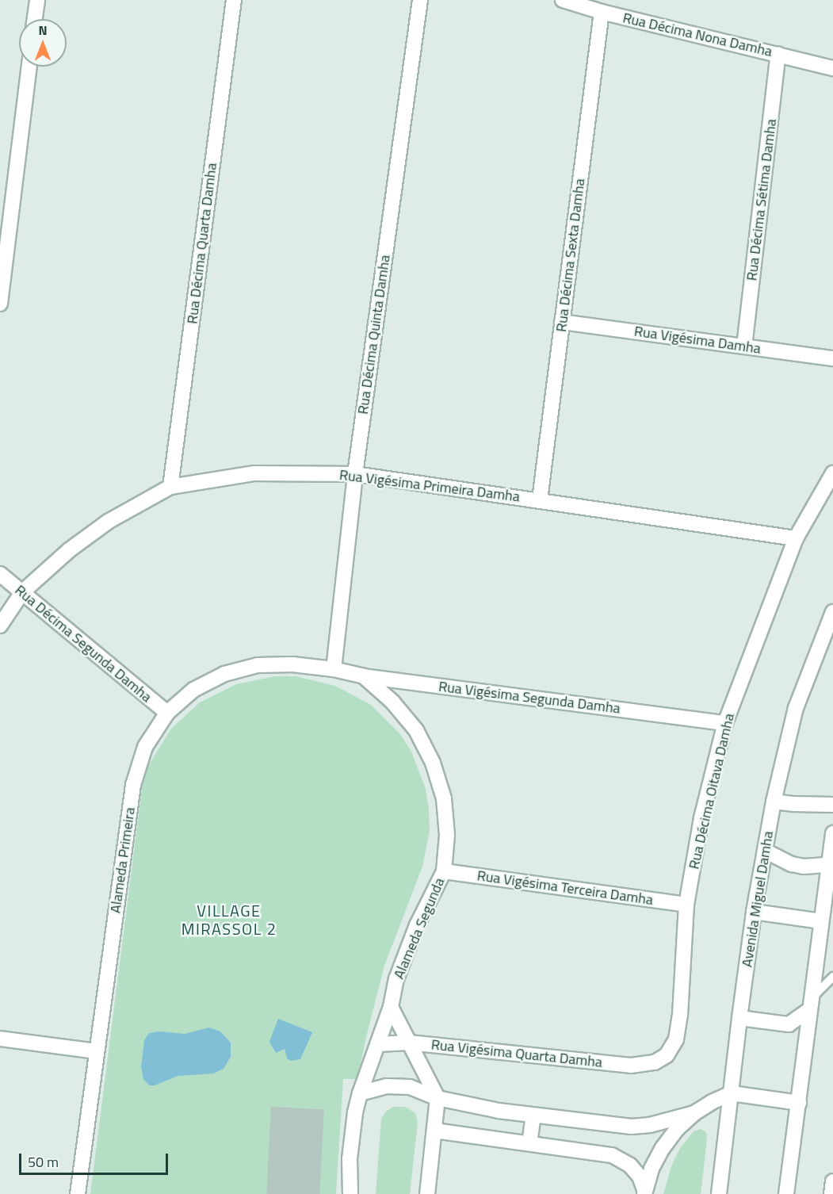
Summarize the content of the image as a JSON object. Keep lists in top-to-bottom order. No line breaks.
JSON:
{"streets":{"street":["Rua Décima Nona Damha","Rua Décima Sétima Damha","Rua Décima Quarta Damha","Rua Décima Sexta Damha","Rua Décima Quinta Damha","Rua Vigésima Damha","Rua Vigésima Primeira Damha","Rua Décima Segunda Damha","Rua Vigésima Segunda Damha","Rua Décima Oitava Damha","Alameda Primeira","Rua Vigésima Terceira Damha","Avenida Miguel Damha","Alameda Segunda","Rua Vigésima Quarta Damha"]},"crossings":[["Rua Décima Nona Damha","Rua Décima Sétima Damha"],["Rua Décima Nona Damha","Rua Décima Sexta Damha"],["Rua Décima Sétima Damha","Rua Vigésima Damha"],["Rua Décima Quarta Damha","Rua Vigésima Primeira Damha"],["Rua Décima Sexta Damha","Rua Vigésima Damha"],["Rua Décima Sexta Damha","Rua Vigésima Primeira Damha"],["Rua Décima Quinta Damha","Rua Vigésima Primeira Damha"],["Rua Décima Quinta Damha","Rua Vigésima Segunda Damha"],["Rua Décima Quinta Damha","Alameda Primeira"],["Rua Vigésima Primeira Damha","Rua Décima Segunda Damha"],["Rua Vigésima Primeira Damha","Rua Décima Oitava Damha"],["Rua Décima Segunda Damha","Alameda Primeira"],["Rua Vigésima Segunda Damha","Rua Décima Oitava Damha"],["Rua Vigésima Segunda Damha","Alameda Primeira"],["Rua Vigésima Segunda Damha","Alameda Segunda"],["Rua Décima Oitava Damha","Rua Vigésima Terceira Damha"],["Rua Décima Oitava Damha","Rua Vigésima Quarta Damha"],["Rua Vigésima Terceira Damha","Alameda Segunda"],["Alameda Segunda","Rua Vigésima Quarta Damha"]],"districts":["VILLAGE MIRASSOL 2"],"scale_bar":"50 m","north":"top"}
